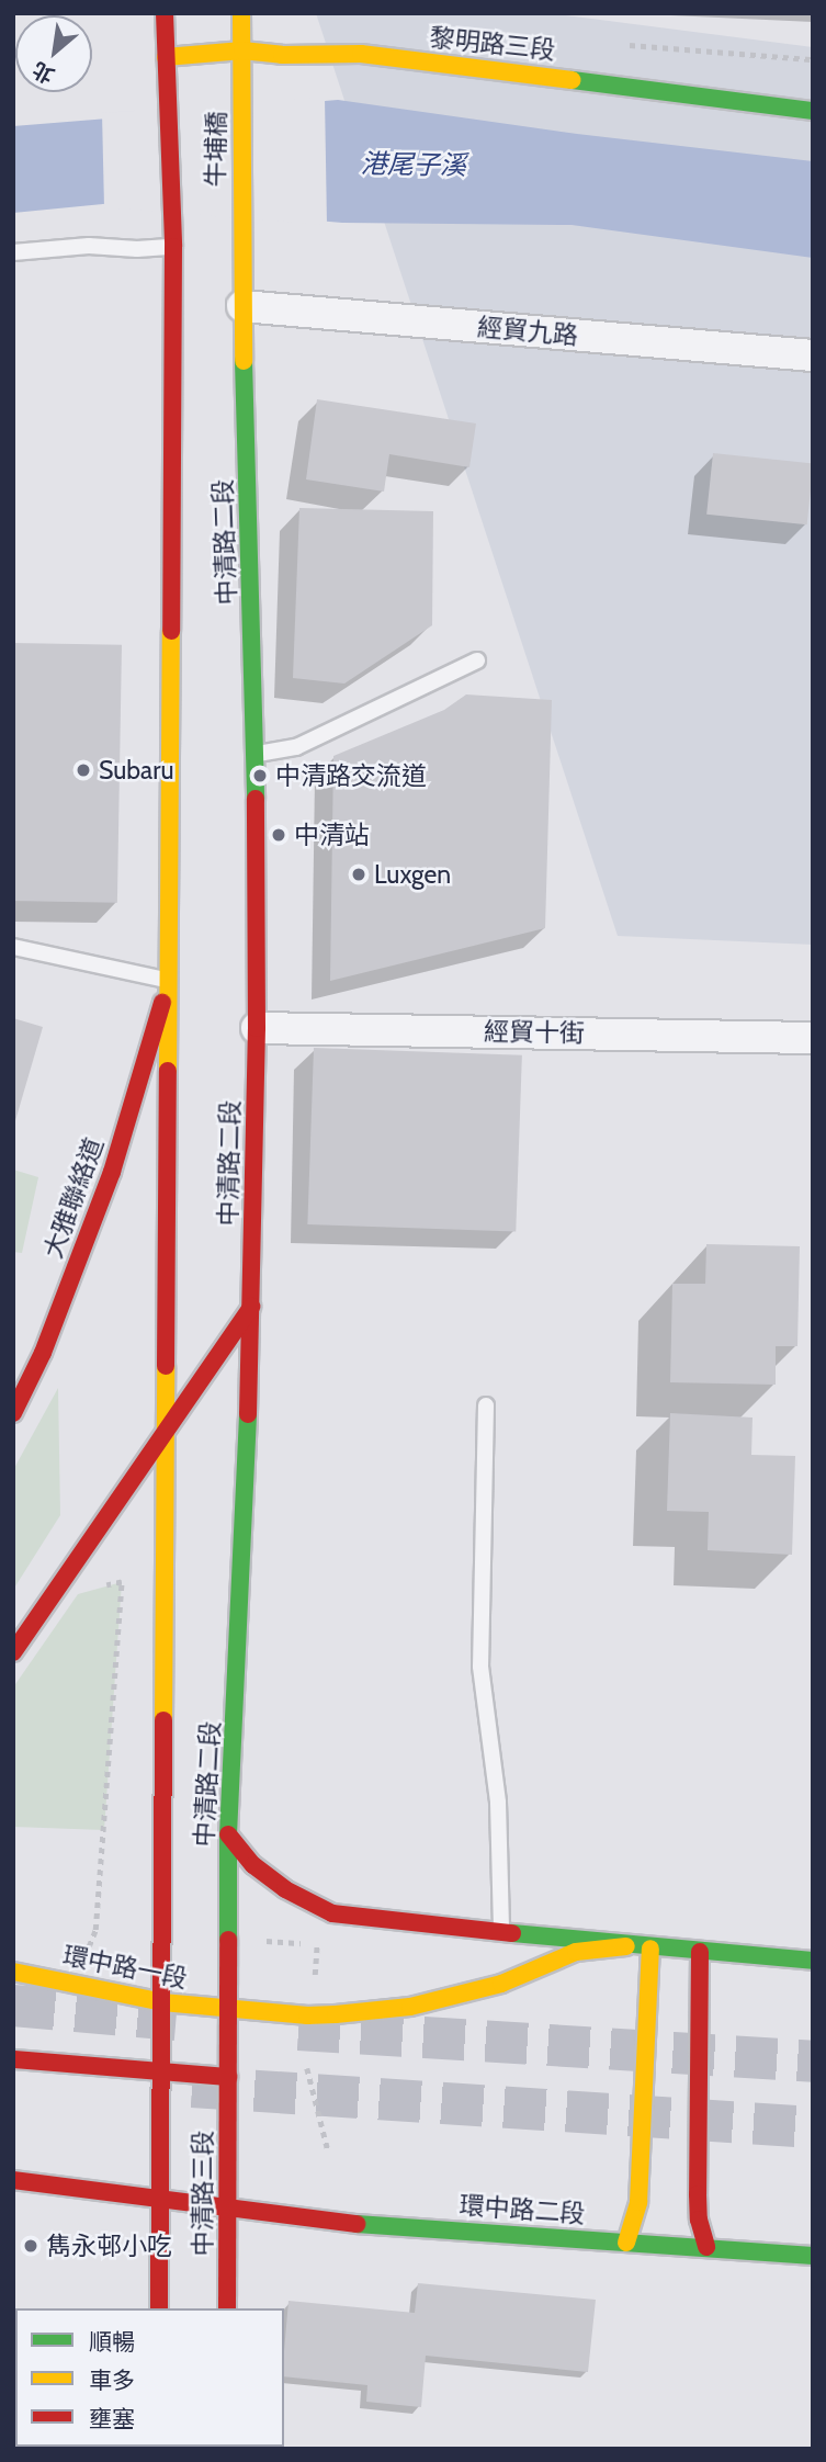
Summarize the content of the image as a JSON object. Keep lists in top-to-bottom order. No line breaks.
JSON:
{"streets":{"main road":["黎明路三段","牛埔橋","中清路二段","大雅聯絡道","環中路一段","中清路三段","環中路二段"],"street":["經貿九路","經貿十街"]},"crossings":[["黎明路三段","牛埔橋"],["牛埔橋","中清路二段"],["經貿九路","中清路二段"],["中清路二段","經貿十街"],["中清路二段","大雅聯絡道"],["中清路二段","環中路一段"],["中清路二段","中清路三段"],["中清路三段","環中路二段"]],"water":["港尾子溪"],"places":["Subaru","中清路交流道","中清站","Luxgen","雋永邨小吃"],"legend":["順暢","車多","壅塞"],"north":"bottom left"}
